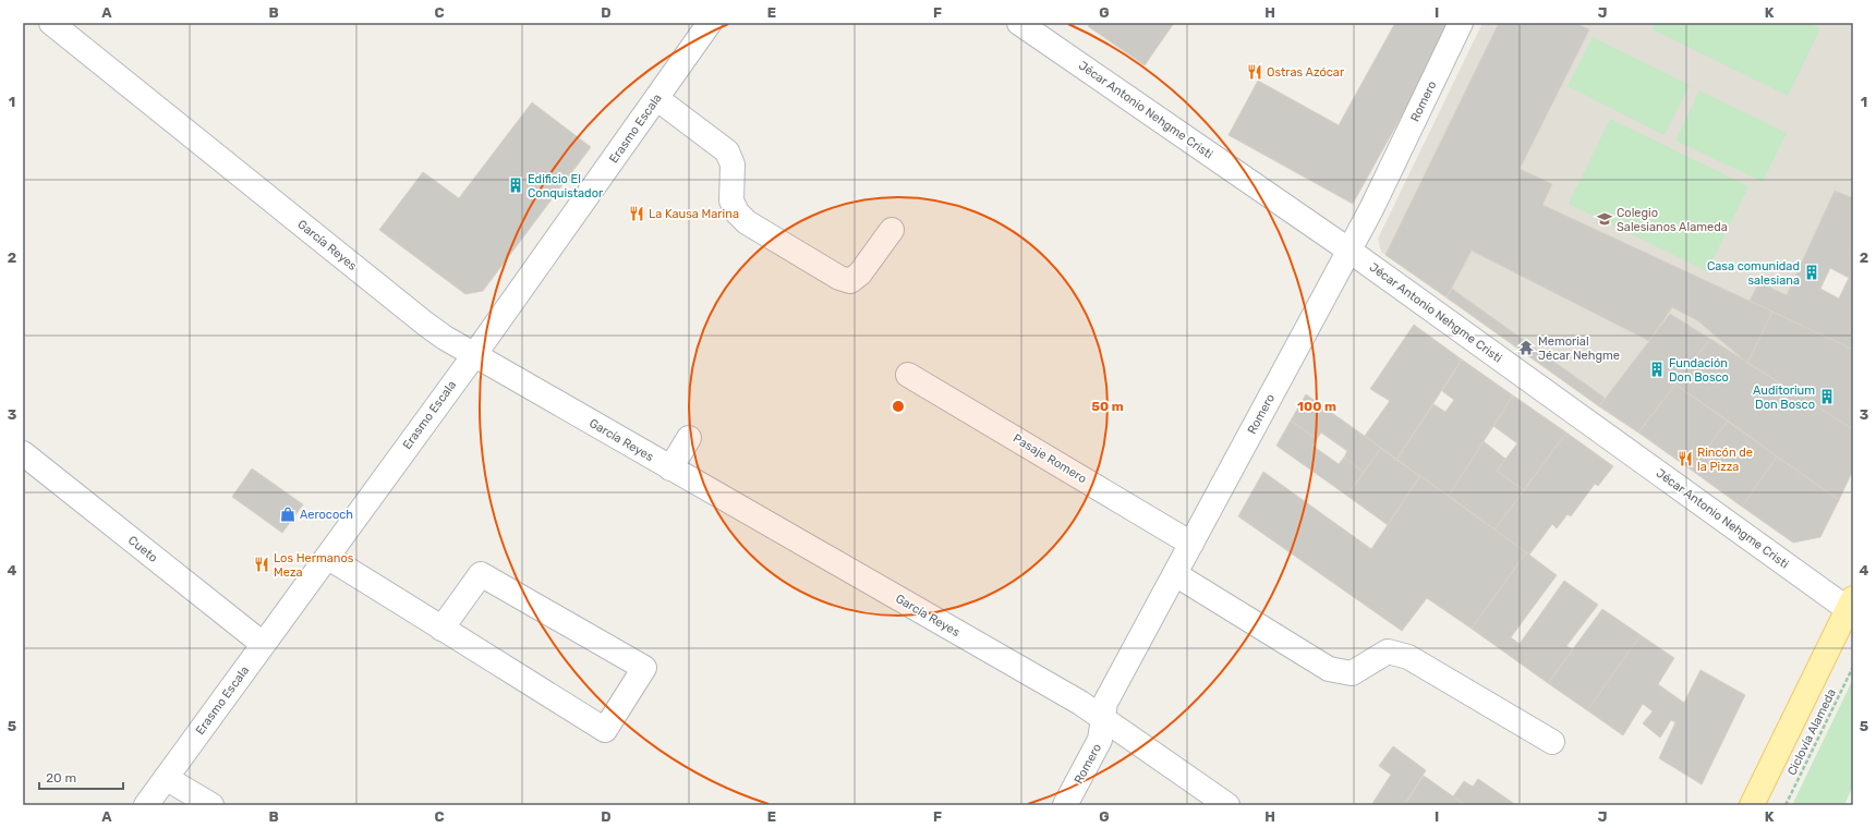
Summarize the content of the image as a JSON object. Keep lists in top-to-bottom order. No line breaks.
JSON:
{"streets":{"street":["Romero","Jécar Antonio Nehgme Cristi","Erasmo Escala","García Reyes","Pasaje Romero","Cueto"],"path":["Ciclovía Alameda"]},"crossings":[["Romero","Jécar Antonio Nehgme Cristi"],["Romero","García Reyes"],["Romero","Pasaje Romero"],["Erasmo Escala","García Reyes"],["Erasmo Escala","Cueto"]],"places":{"restaurant":["Ostras Azócar","La Kausa Marina","Rincón de la Pizza","Los Hermanos Meza"],"building":["Edificio El Conquistador","Casa comunidad salesiana","Fundación Don Bosco","Auditorium Don Bosco"],"school or university":["Colegio Salesianos Alameda"],"temple":["Memorial Jécar Nehgme"],"shop":["Aerococh"]},"scale_bar":"20 m","grid":{"columns":["A","B","C","D","E","F","G","H","I","J","K"],"rows":["1","2","3","4","5"]},"rings":["50 m","100 m"]}
